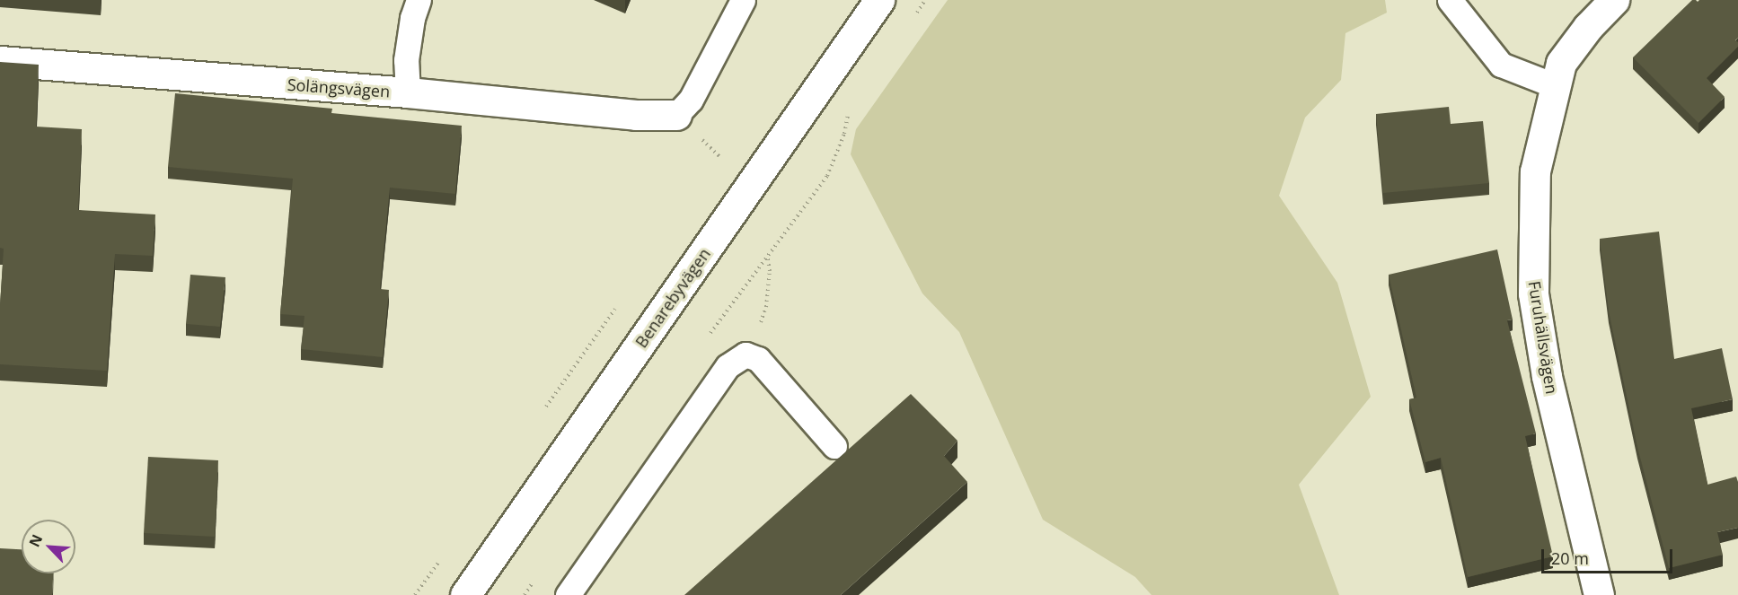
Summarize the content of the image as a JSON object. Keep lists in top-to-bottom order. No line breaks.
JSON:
{"streets":{"street":["Solängsvägen","Benarebyvägen","Furuhällsvägen"]},"scale_bar":"20 m","north":"top left"}
